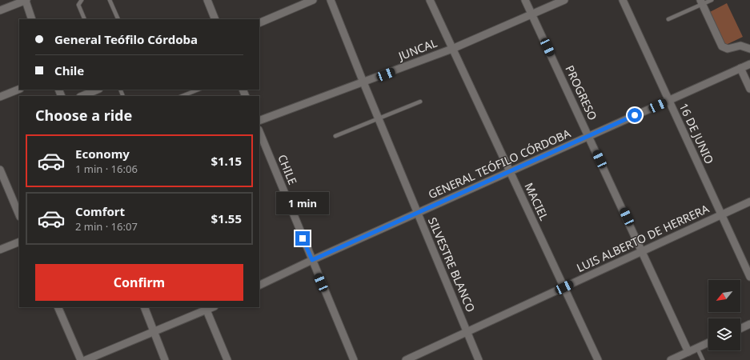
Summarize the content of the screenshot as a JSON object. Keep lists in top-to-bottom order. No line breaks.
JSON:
{"streets":{"street":["JUNCAL","PROGRESO","16 DE JUNIO","GENERAL TEÓFILO CÓRDOBA","CHILE","MACIEL","LUIS ALBERTO DE HERRERA","SILVESTRE BLANCO"]},"crossings":[["JUNCAL","PROGRESO"],["JUNCAL","MACIEL"],["JUNCAL","SILVESTRE BLANCO"],["PROGRESO","GENERAL TEÓFILO CÓRDOBA"],["PROGRESO","LUIS ALBERTO DE HERRERA"],["16 DE JUNIO","GENERAL TEÓFILO CÓRDOBA"],["16 DE JUNIO","LUIS ALBERTO DE HERRERA"],["GENERAL TEÓFILO CÓRDOBA","CHILE"],["GENERAL TEÓFILO CÓRDOBA","MACIEL"],["GENERAL TEÓFILO CÓRDOBA","SILVESTRE BLANCO"],["MACIEL","LUIS ALBERTO DE HERRERA"],["LUIS ALBERTO DE HERRERA","SILVESTRE BLANCO"]],"north":"bottom left","page":{"banner":["General Teófilo Córdoba","Chile"],"heading":"Choose a ride","list":[{"name":"Economy","note":"1 min · 16:06","value":"$1.15"},{"name":"Comfort","note":"2 min · 16:07","value":"$1.55"}],"bubble":"1 min","buttons":"Confirm"}}
